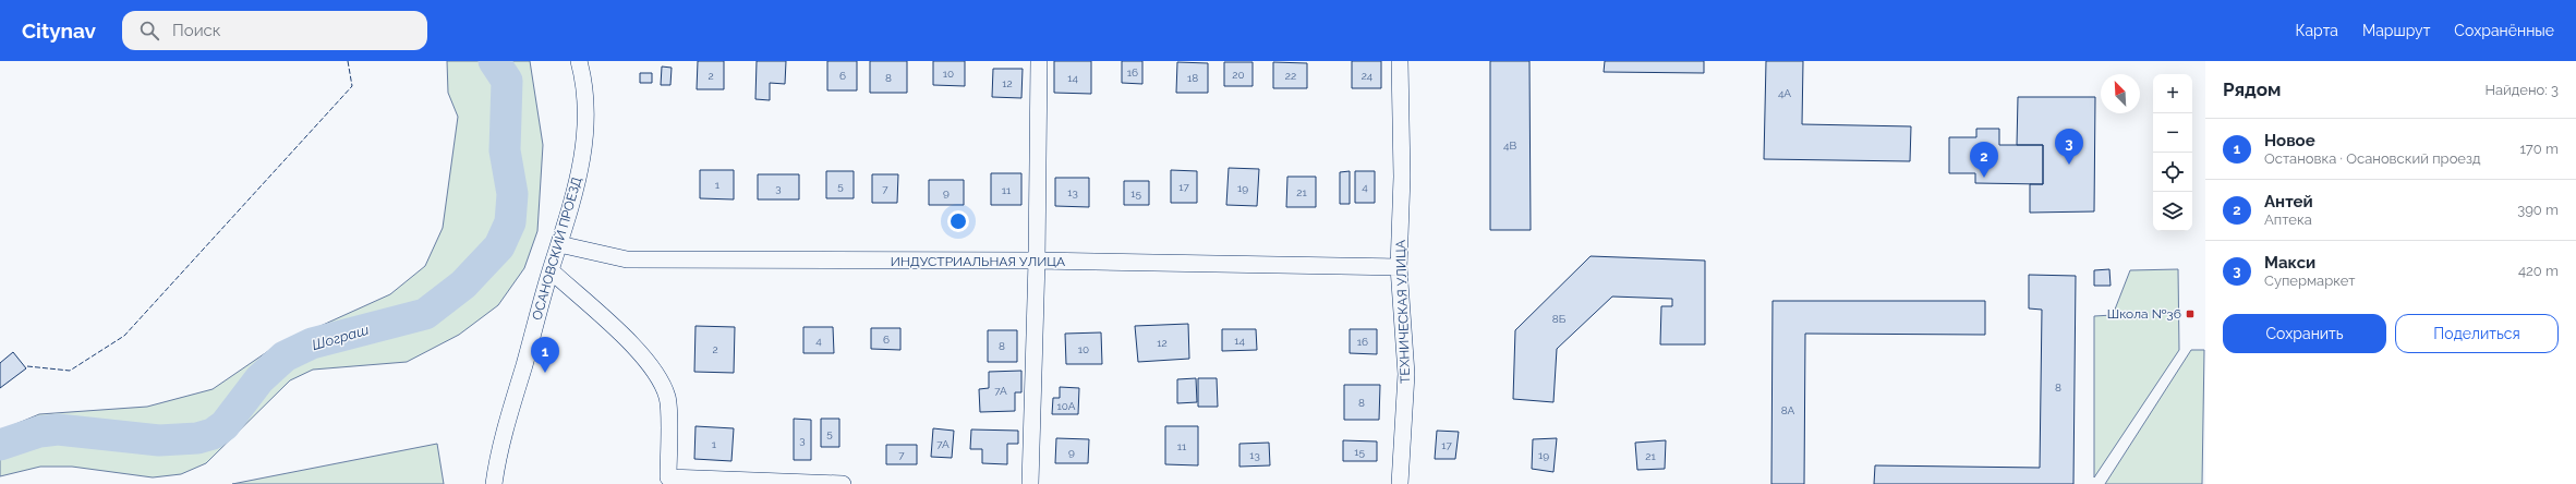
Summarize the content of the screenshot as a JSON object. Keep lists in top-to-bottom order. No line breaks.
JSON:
{"streets":{"street":["ОСАНОВСКИЙ ПРОЕЗД","ИНДУСТРИАЛЬНАЯ УЛИЦА","ТЕХНИЧЕСКАЯ УЛИЦА"]},"crossings":[["ОСАНОВСКИЙ ПРОЕЗД","ИНДУСТРИАЛЬНАЯ УЛИЦА"],["ИНДУСТРИАЛЬНАЯ УЛИЦА","ТЕХНИЧЕСКАЯ УЛИЦА"]],"water":["Шограш"],"places":{"transit":["Школа №36"]},"house_numbers":["16","10","20","2","6","22","24","8","14","18","12","4А","4В","1","5","17","4","3","19","7","11","9","13","21","15","8Б","6","4","14","16","12","8","2","10","8","7А","8","10А","8А","5","3","1","7А","17","11","9","15","7","13","19","21"],"north":"top left","page":{"header":"Citynav","search":"Поиск","nav":["Карта","Маршрут","Сохранённые"],"heading":["Рядом","Найдено: 3"],"map_buttons":["+","−"],"list":[{"mark":"1","name":"Новое","note":"Остановка · Осановский проезд","value":"170 m"},{"mark":"2","name":"Антей","note":"Аптека","value":"390 m"},{"mark":"3","name":"Макси","note":"Супермаркет","value":"420 m"}],"pins":["3","2","1"],"buttons":["Сохранить","Поделиться"]}}
